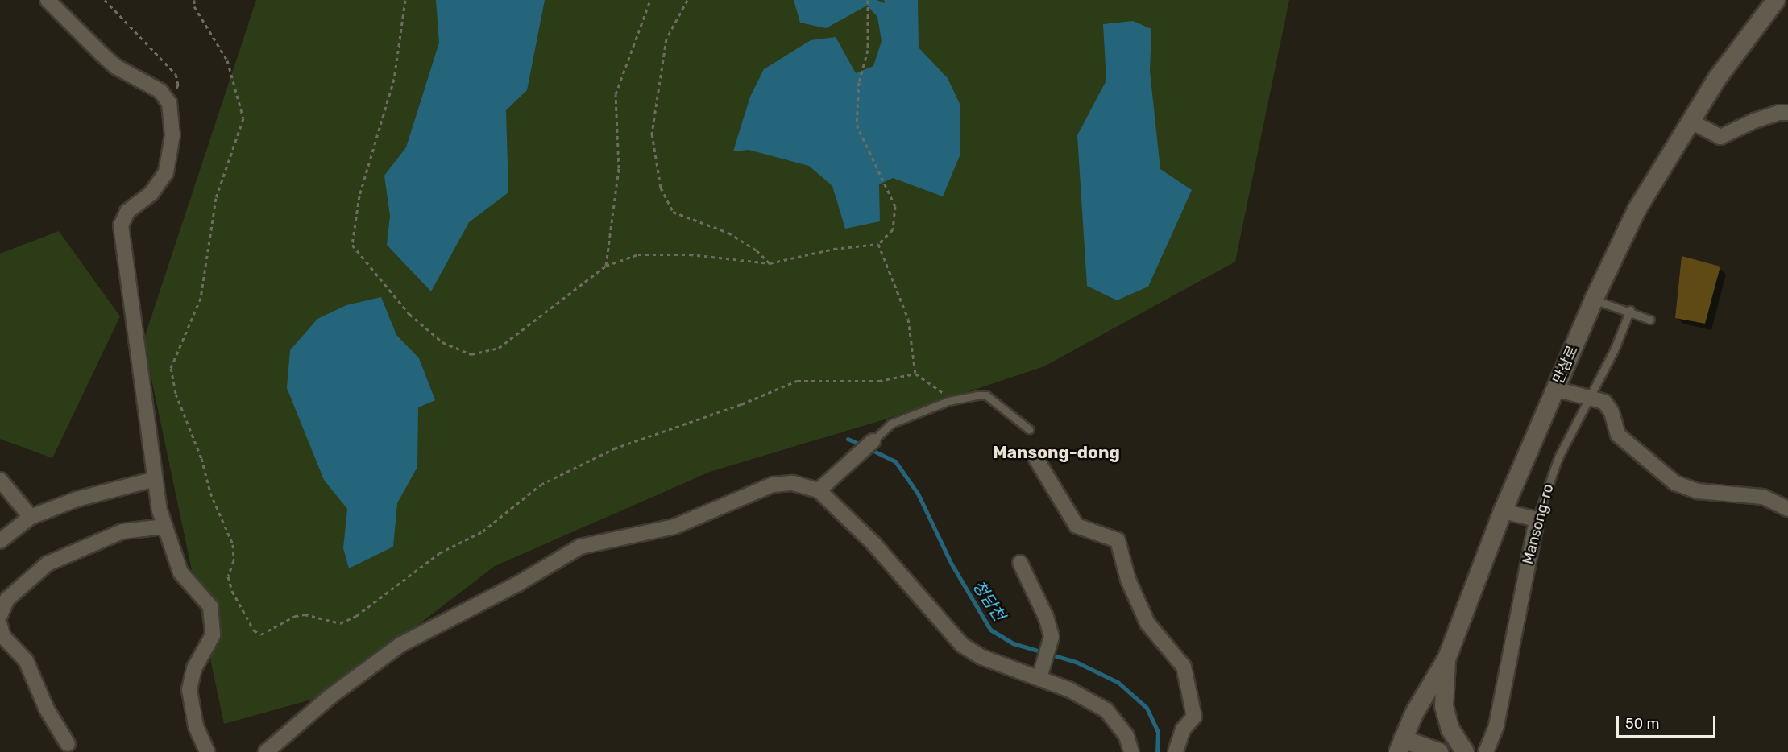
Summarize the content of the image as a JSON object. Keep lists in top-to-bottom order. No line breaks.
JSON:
{"streets":{"street":["만삼로","Mansong-ro"]},"districts":["Mansong-dong"],"water":["청담천"],"scale_bar":"50 m"}
